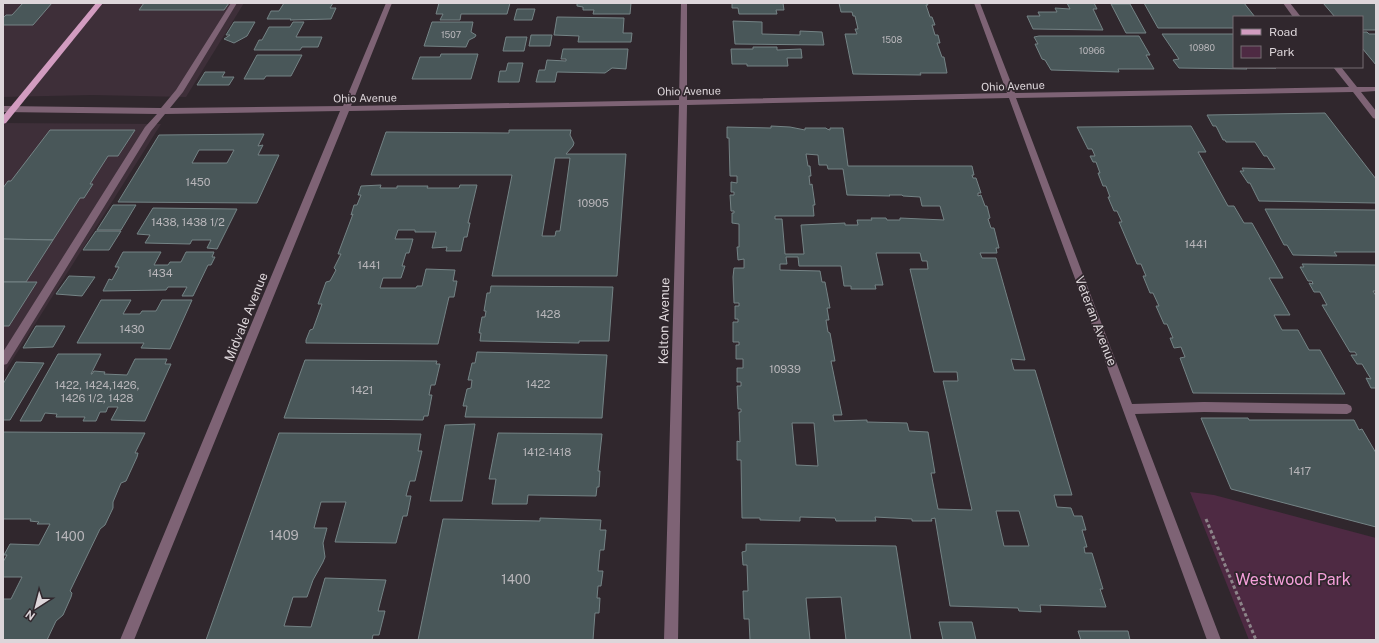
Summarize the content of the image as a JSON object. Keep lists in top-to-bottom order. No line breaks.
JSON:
{"streets":{"street":["Ohio Avenue","Midvale Avenue","Kelton Avenue","Veteran Avenue"]},"crossings":[["Ohio Avenue","Midvale Avenue"],["Ohio Avenue","Kelton Avenue"],["Ohio Avenue","Veteran Avenue"]],"parks":["Westwood Park"],"house_numbers":["1507","1508","10980","10966","1450","10905","1438, 1438 1/2","1441","1441","1434","1428","1430","10939","1422","1422, 1424,1426, 1426 1/2, 1428","1421","1412-1418","1417","1409","1400","1400"],"legend":["Road","Park"],"north":"bottom left"}
